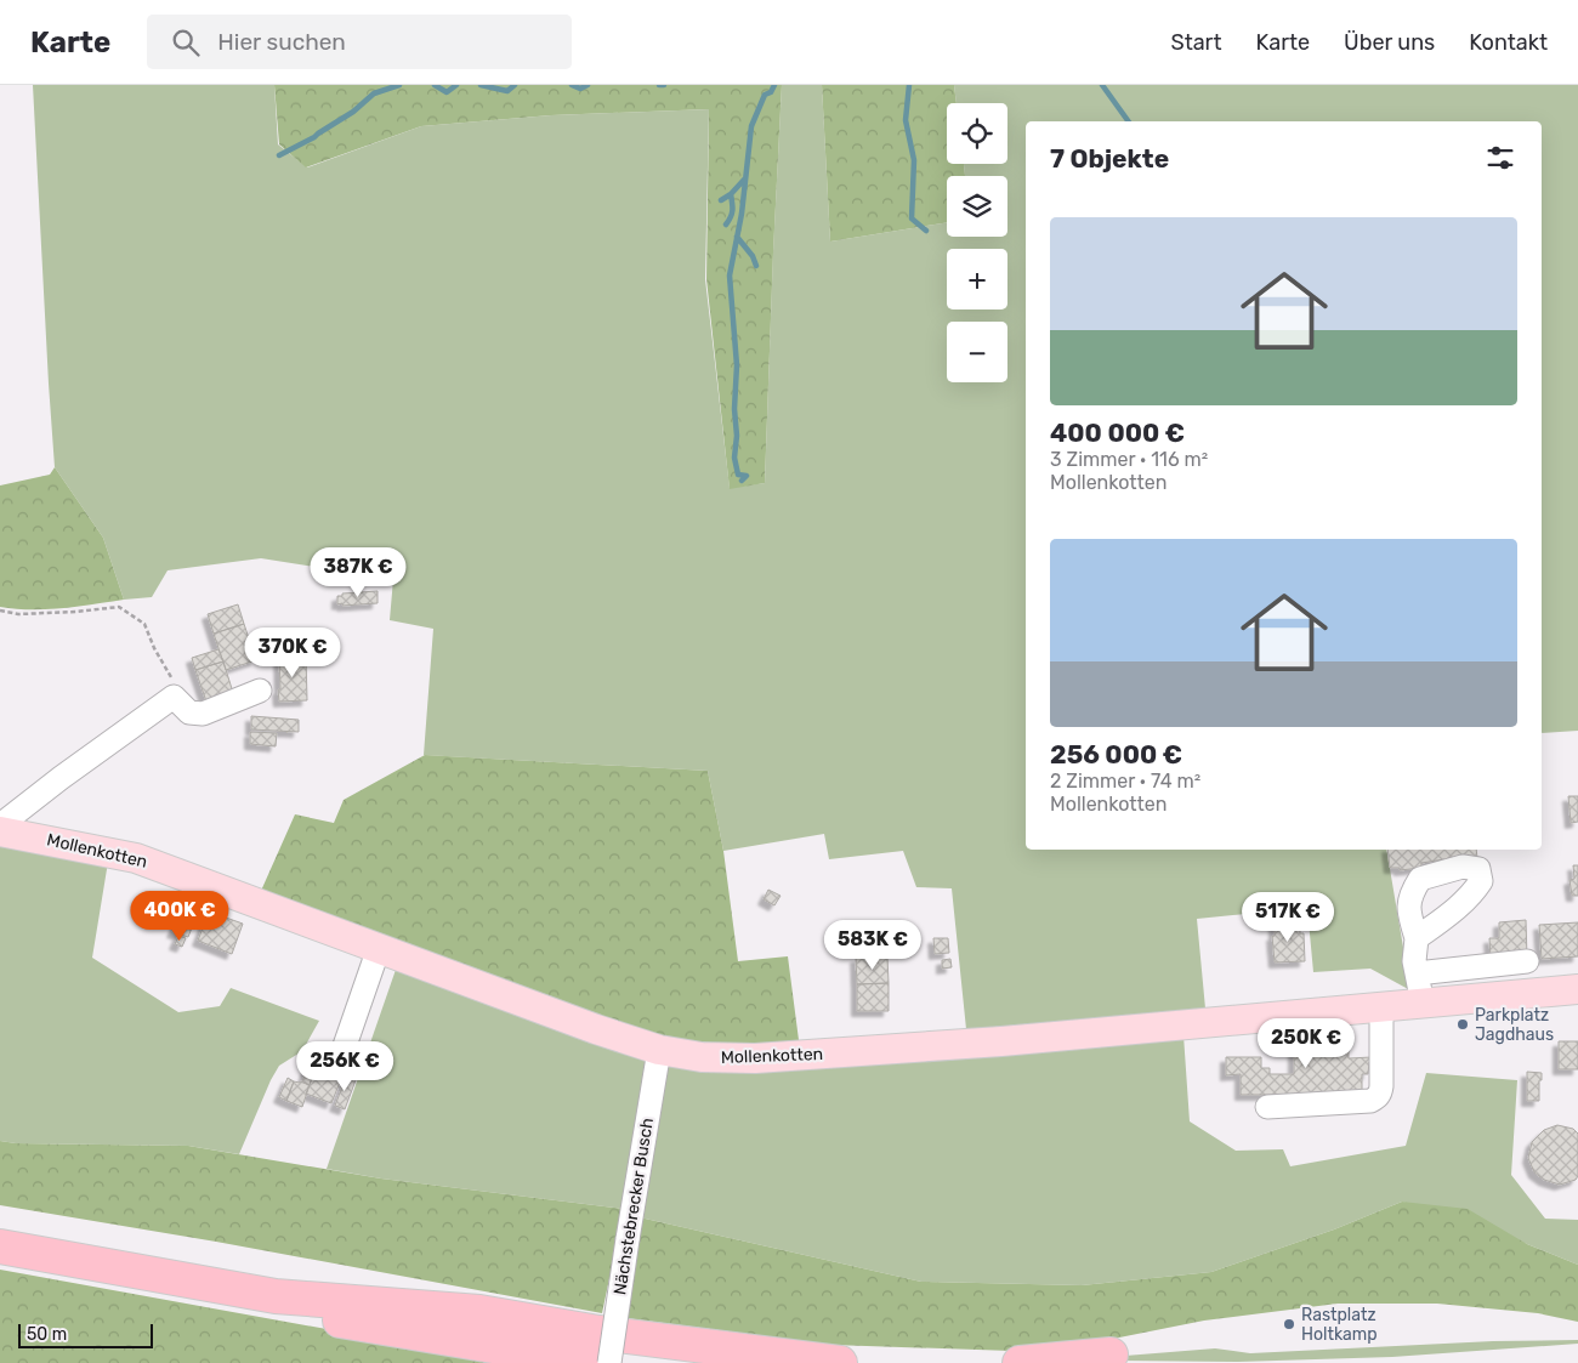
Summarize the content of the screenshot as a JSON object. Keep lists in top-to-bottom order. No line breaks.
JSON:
{"streets":{"main road":["Mollenkotten"],"street":["Nächstebrecker Busch"]},"crossings":[["Mollenkotten","Nächstebrecker Busch"]],"places":["Parkplatz Jagdhaus","Rastplatz Holtkamp"],"scale_bar":"50 m","page":{"header":"Karte","search":"Hier suchen","nav":["Start","Karte","Über uns","Kontakt"],"map_buttons":["+","−"],"heading":"7 Objekte","list":[{"name":"400 000 €","note":"3 Zimmer · 116 m² · Mollenkotten"},{"name":"256 000 €","note":"2 Zimmer · 74 m² · Mollenkotten"}],"price":["387K €","370K €","400K €","517K €","583K €","250K €","256K €"],"scale":"50 m"}}
